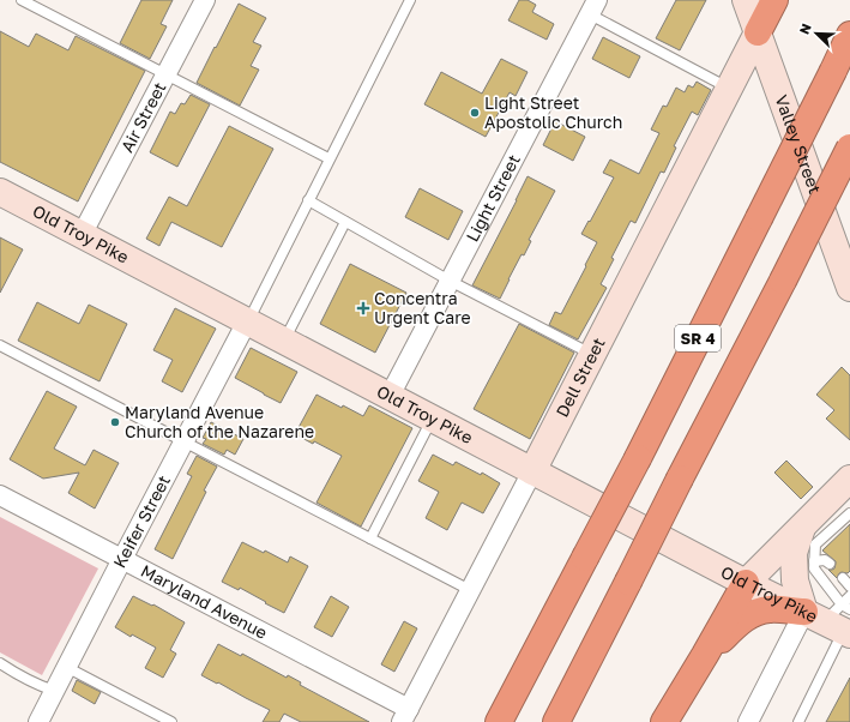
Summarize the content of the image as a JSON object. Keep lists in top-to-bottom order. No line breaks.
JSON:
{"streets":{"highway":["SR 4"],"main road":["Valley Street","Old Troy Pike","Dell Street"],"street":["Air Street","Light Street","Keifer Street","Maryland Avenue"]},"crossings":[["Air Street","Old Troy Pike"],["Valley Street","Dell Street"],["Light Street","Old Troy Pike"],["Old Troy Pike","Dell Street"],["Old Troy Pike","Keifer Street"],["Dell Street","Maryland Avenue"],["Keifer Street","Maryland Avenue"]],"places":{"other":["Light Street Apostolic Church","Maryland Avenue Church of the Nazarene"],"health":["Concentra Urgent Care"]},"north":"top left"}
